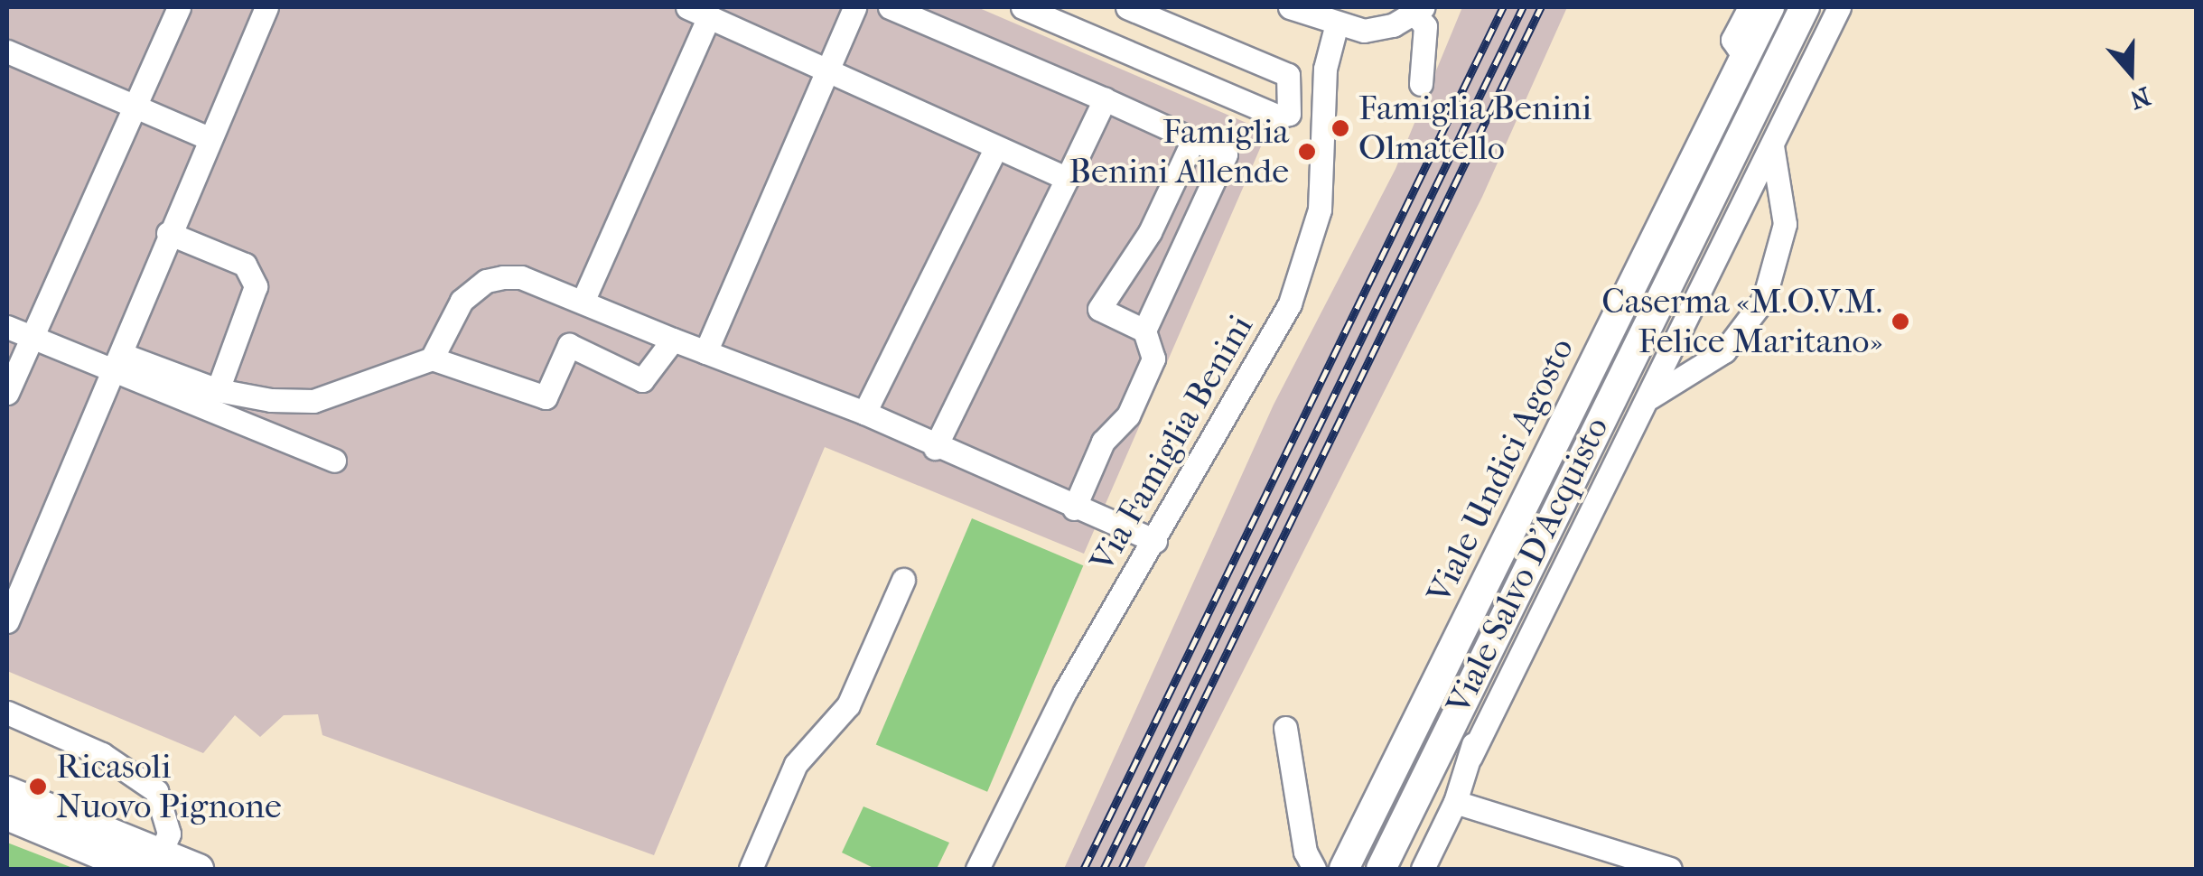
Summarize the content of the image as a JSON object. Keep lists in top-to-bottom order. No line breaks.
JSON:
{"streets":{"main road":["Viale Undici Agosto"],"street":["Via Famiglia Benini","Viale Salvo D'Acquisto"]},"crossings":[["Viale Undici Agosto","Viale Salvo D'Acquisto"]],"places":["Famiglia Benini Olmatello","Famiglia Benini Allende","Caserma «M.O.V.M. Felice Maritano»","Ricasoli Nuovo Pignone"],"north":"bottom"}
